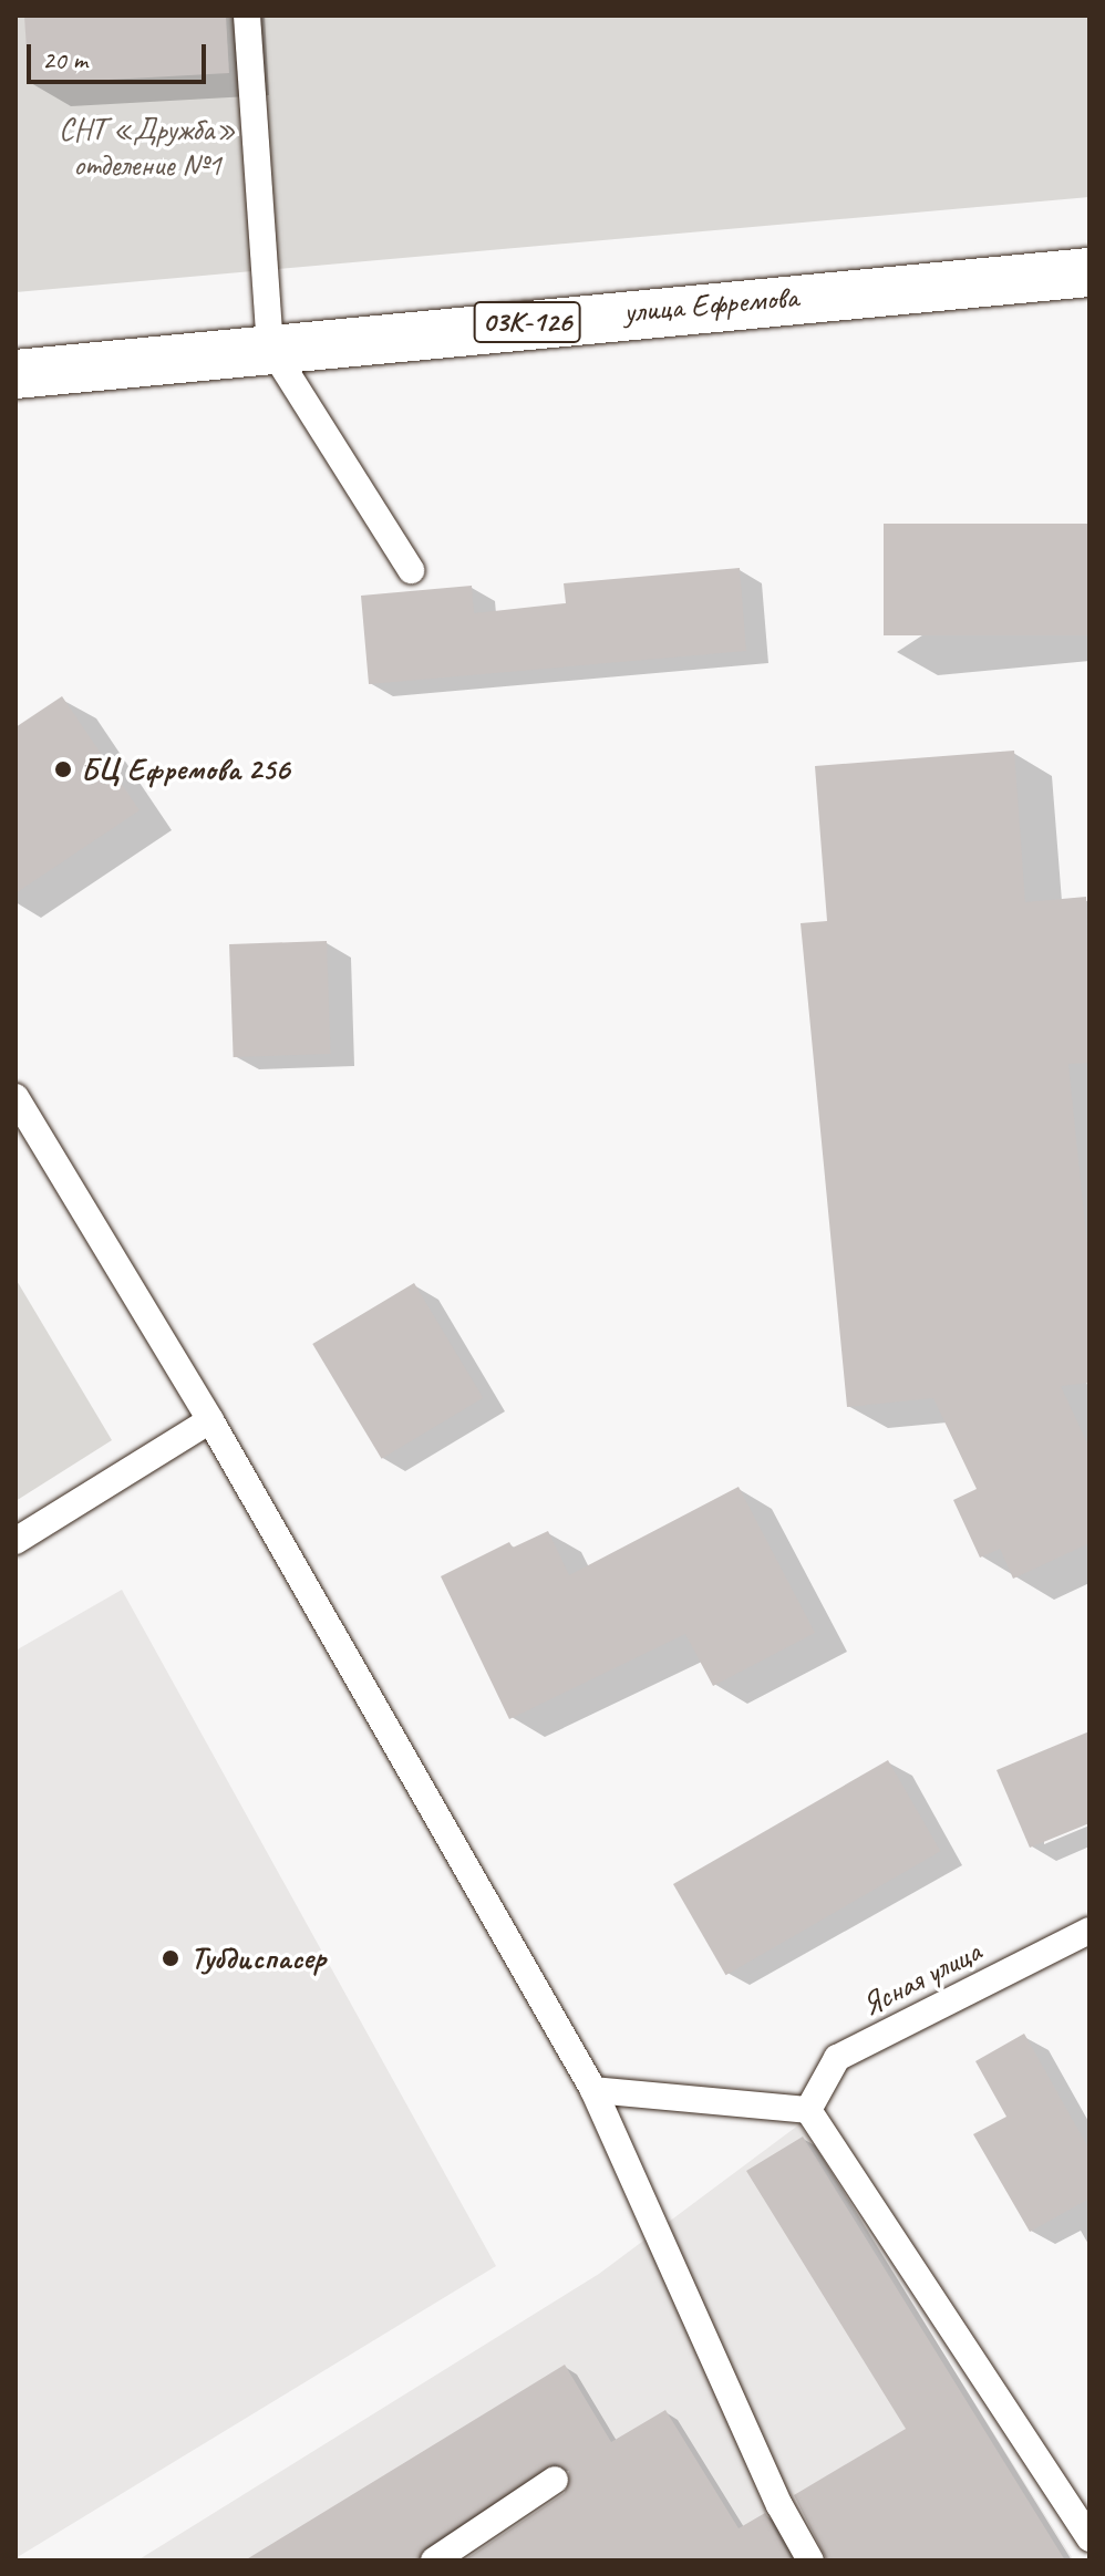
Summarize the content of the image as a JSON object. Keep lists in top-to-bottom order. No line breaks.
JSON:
{"streets":{"main road":["улица Ефремова","03К-126"],"lane":["Ясная улица"]},"parks":["СНТ «Дружба» отделение №1"],"places":["БЦ Ефремова 256","Тубдиспасер"],"scale_bar":"20 m"}
